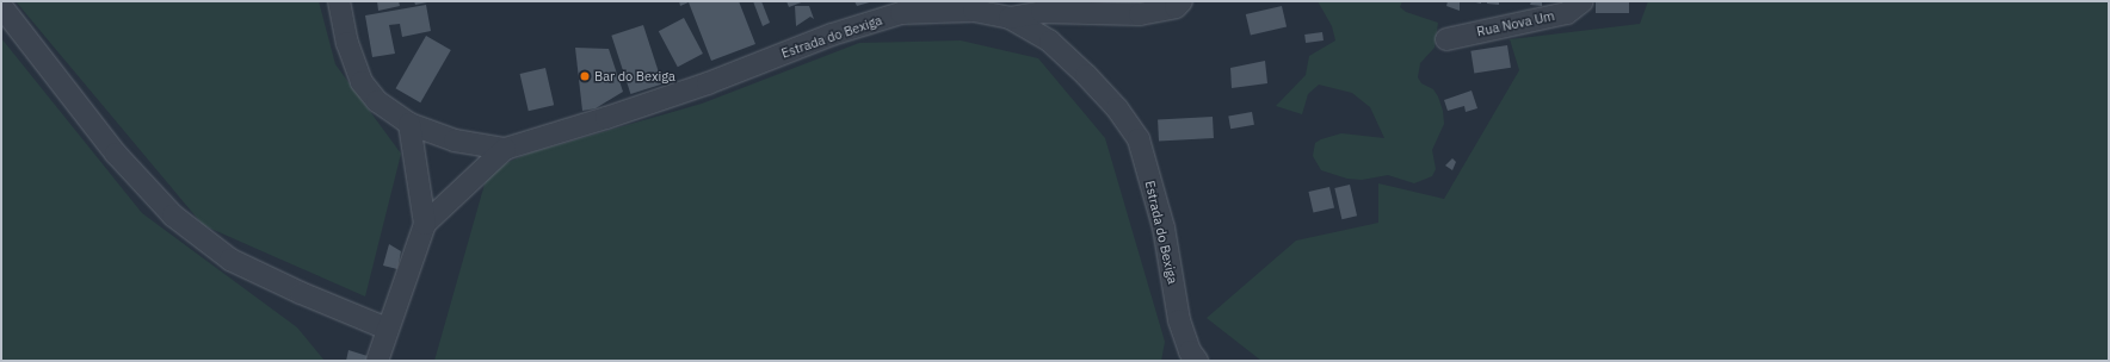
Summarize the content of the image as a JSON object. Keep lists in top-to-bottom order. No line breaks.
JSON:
{"streets":{"street":["Rua Nova Um","Estrada do Bexiga"]},"places":["Bar do Bexiga"]}
